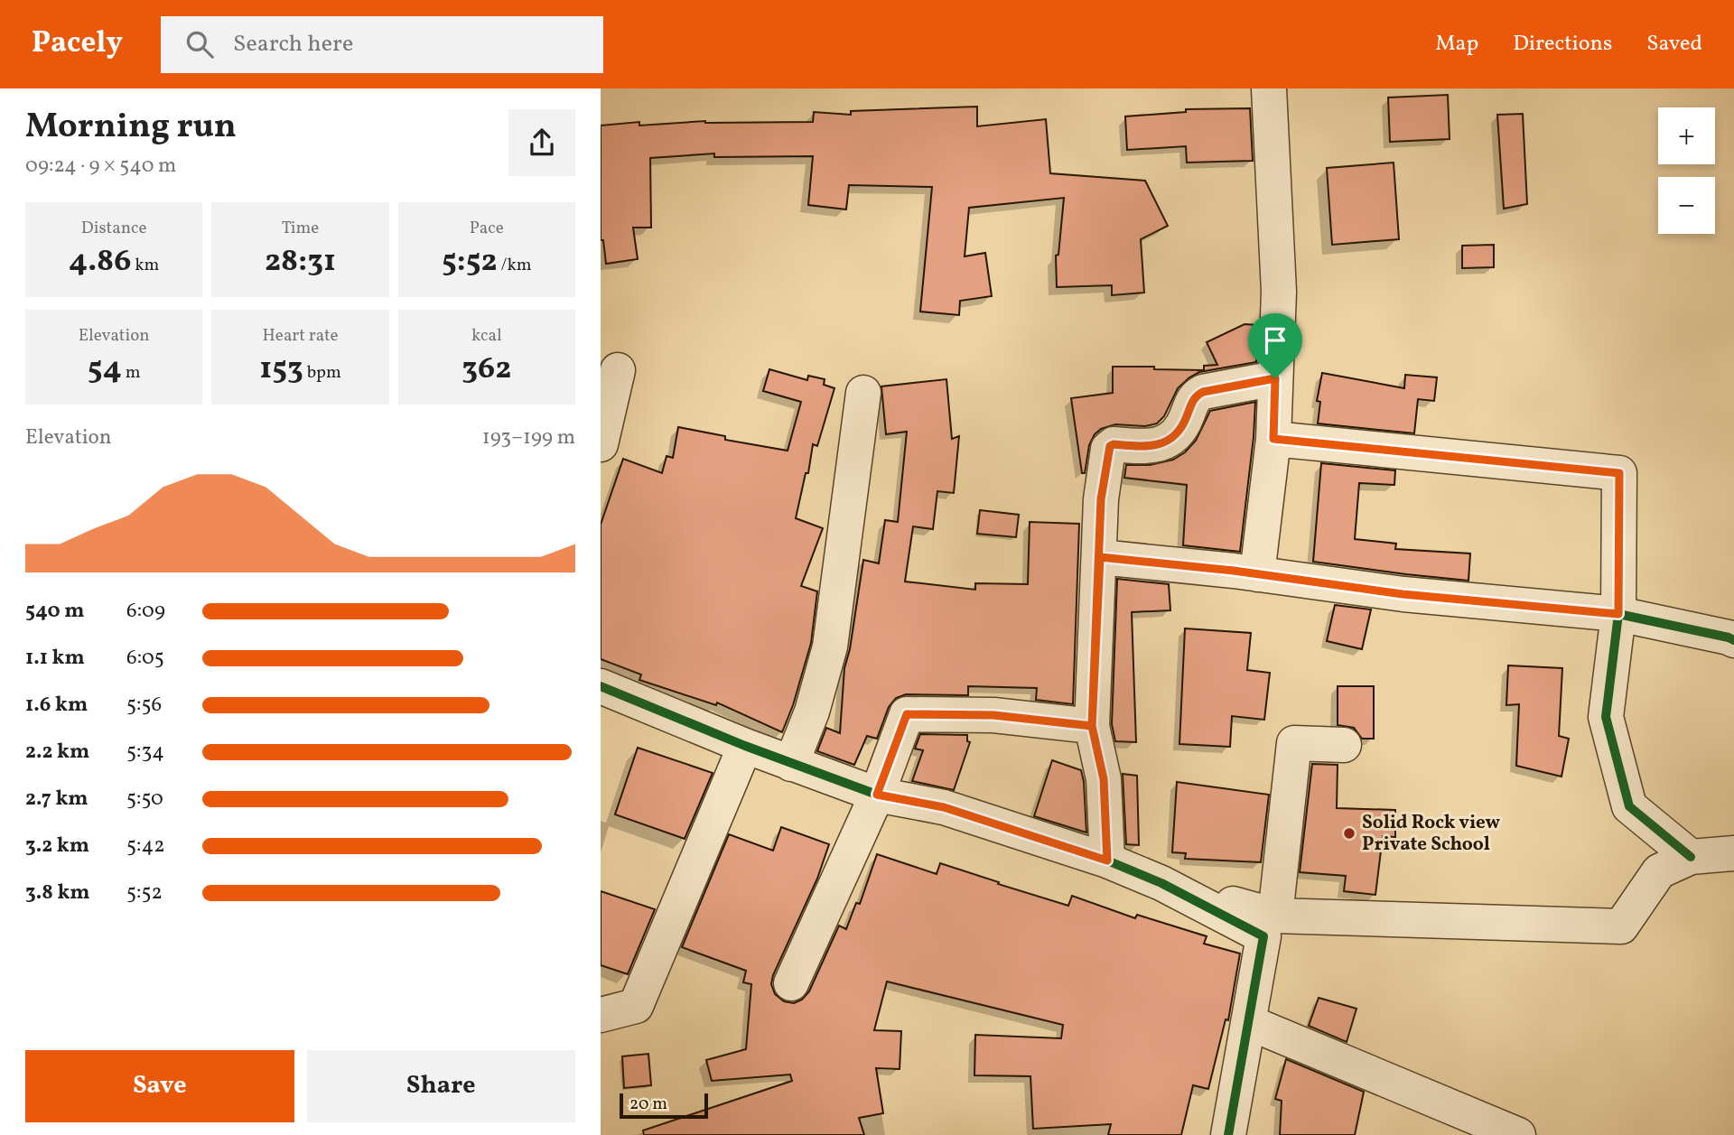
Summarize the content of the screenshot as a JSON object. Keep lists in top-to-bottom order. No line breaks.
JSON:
{"places":["Solid Rock view Private School"],"scale_bar":"20 m","page":{"header":"Pacely","search":"Search here","nav":["Map","Directions","Saved"],"heading":["Morning run","09:24 · 9 × 540 m"],"map_buttons":["+","−"],"stats":[["Distance","4.86 km"],["Time","28:31"],["Pace","5:52 /km"],["Elevation","54 m"],["Heart rate","153 bpm"],["kcal","362"]],"chart":["Elevation","193–199 m"],"list":[{"name":"540 m","note":"6:09"},{"name":"1.1 km","note":"6:05"},{"name":"1.6 km","note":"5:56"},{"name":"2.2 km","note":"5:34"},{"name":"2.7 km","note":"5:50"},{"name":"3.2 km","note":"5:42"},{"name":"3.8 km","note":"5:52"}],"buttons":["Save","Share"],"scale":"20 m"}}
